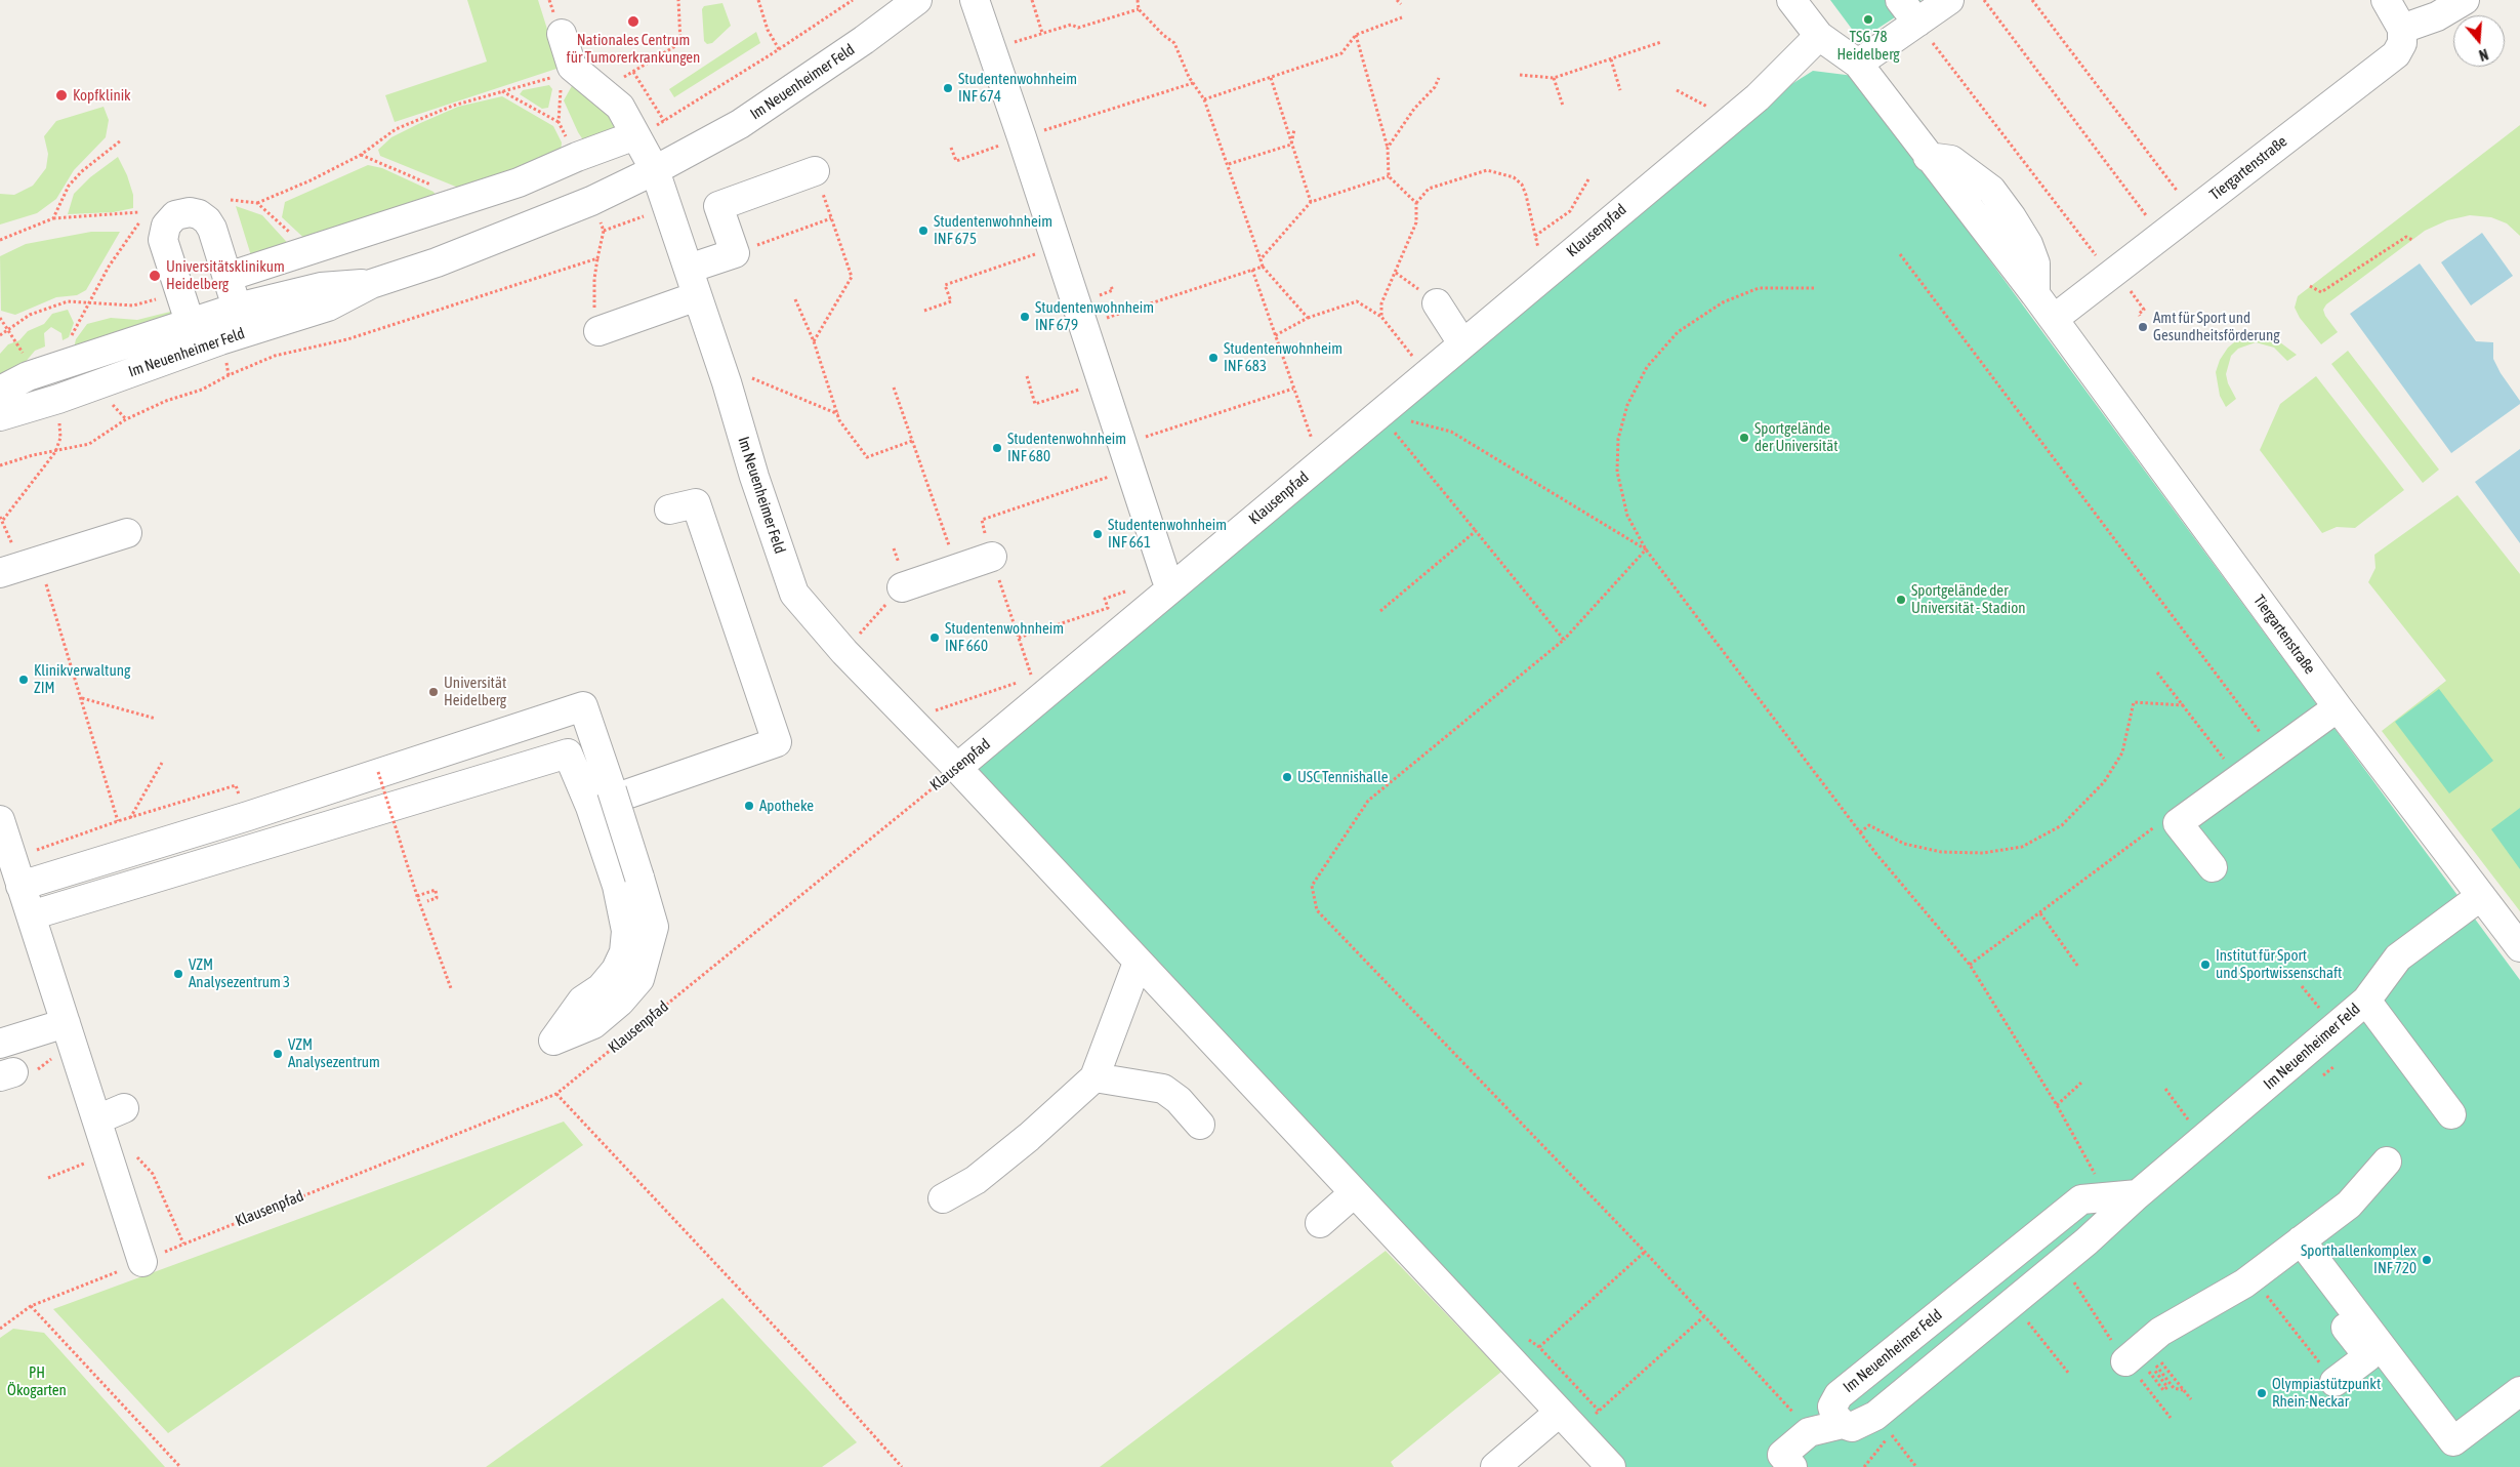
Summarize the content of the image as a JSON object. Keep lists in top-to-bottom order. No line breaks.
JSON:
{"streets":{"street":["Im Neuenheimer Feld","Tiergartenstraße","Klausenpfad"]},"crossings":[["Im Neuenheimer Feld","Tiergartenstraße"],["Im Neuenheimer Feld","Klausenpfad"],["Tiergartenstraße","Klausenpfad"]],"parks":["PH Ökogarten"],"places":["TSG 78 Heidelberg","Nationales Centrum für Tumorerkrankungen","Studentenwohnheim INF 674","Kopfklinik","Studentenwohnheim INF 675","Universitätsklinikum Heidelberg","Studentenwohnheim INF 679","Amt für Sport und Gesundheitsförderung","Studentenwohnheim INF 683","Sportgelände der Universität","Studentenwohnheim INF 680","Studentenwohnheim INF 661","Sportgelände der Universität - Stadion","Studentenwohnheim INF 660","Klinikverwaltung ZIM","Universität Heidelberg","USC Tennishalle","Apotheke","Institut für Sport und Sportwissenschaft","VZM Analysezentrum 3","VZM Analysezentrum","Sporthallenkomplex INF 720","Olympiastützpunkt Rhein-Neckar"],"north":"bottom"}
